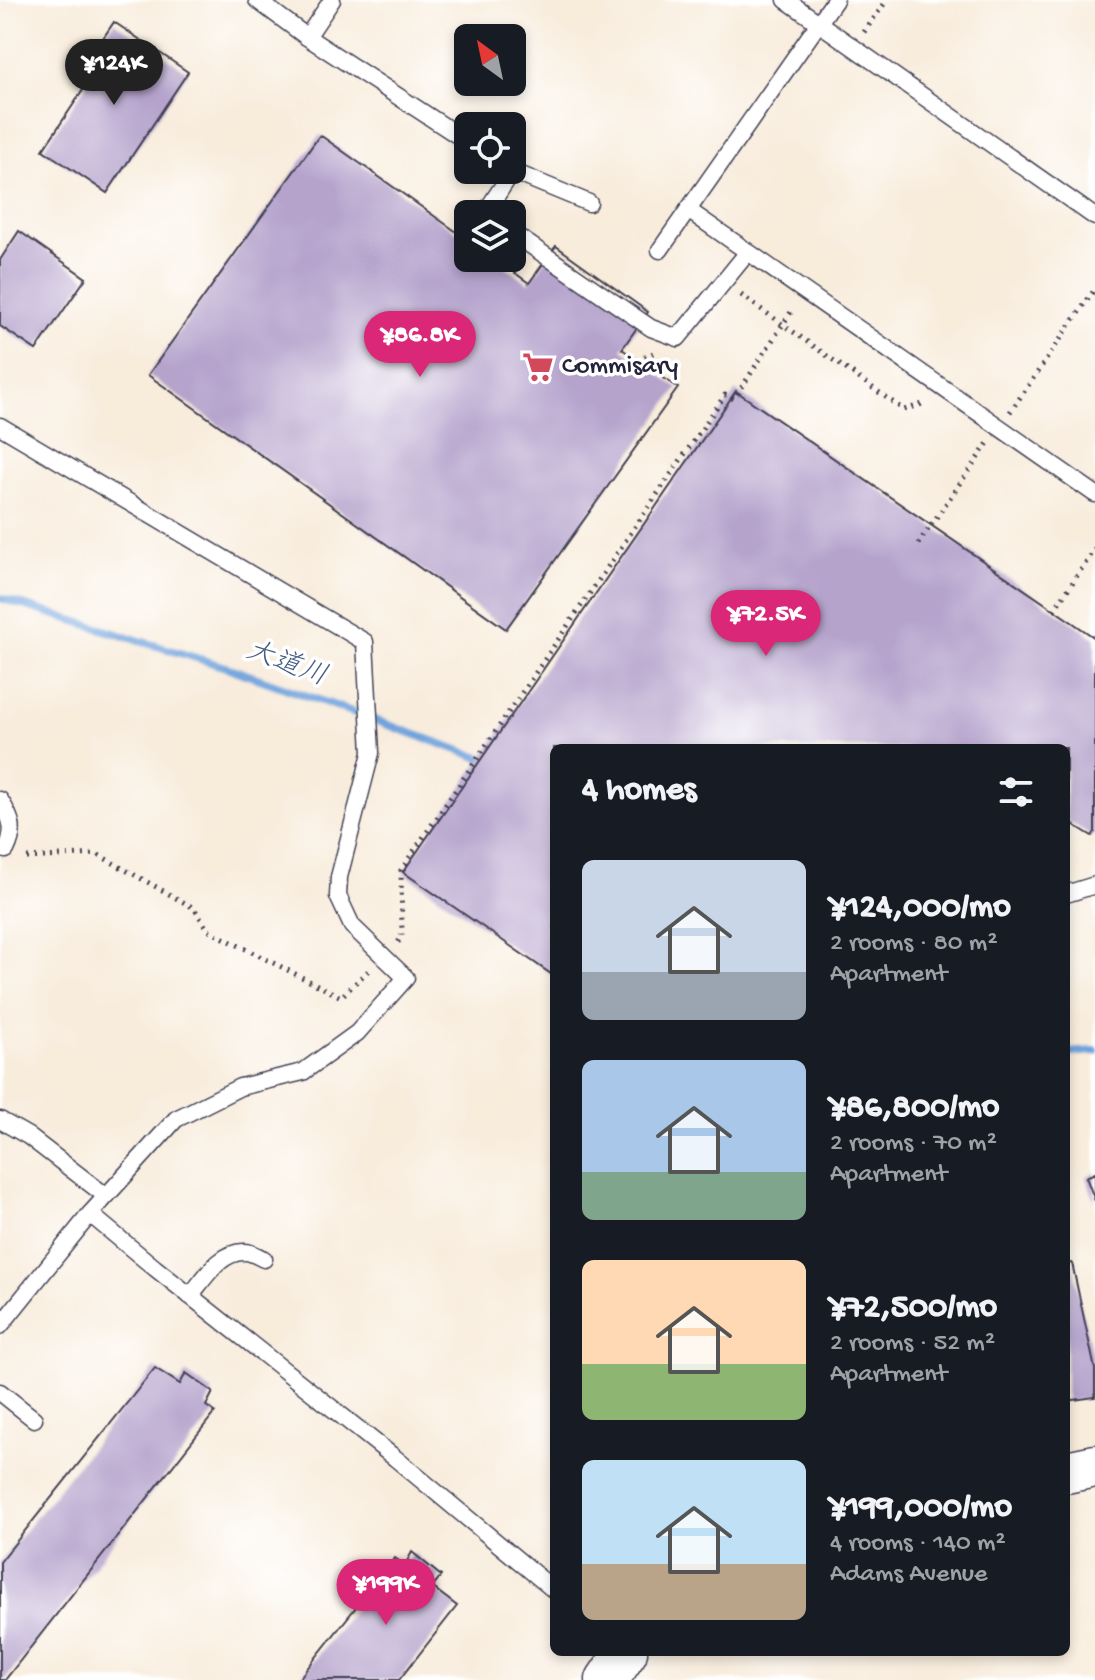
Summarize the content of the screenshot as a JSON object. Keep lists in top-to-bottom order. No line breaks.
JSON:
{"water":["大道川"],"places":{"supermarket":["Commisary"]},"north":"top left","page":{"price":["¥124K","¥86.8K","¥72.5K","¥199K"],"heading":"4 homes","list":[{"name":"¥124,000/mo","note":"2 rooms · 80 m² · Apartment"},{"name":"¥86,800/mo","note":"2 rooms · 70 m² · Apartment"},{"name":"¥72,500/mo","note":"2 rooms · 52 m² · Apartment"},{"name":"¥199,000/mo","note":"4 rooms · 140 m² · Adams Avenue"}]}}
